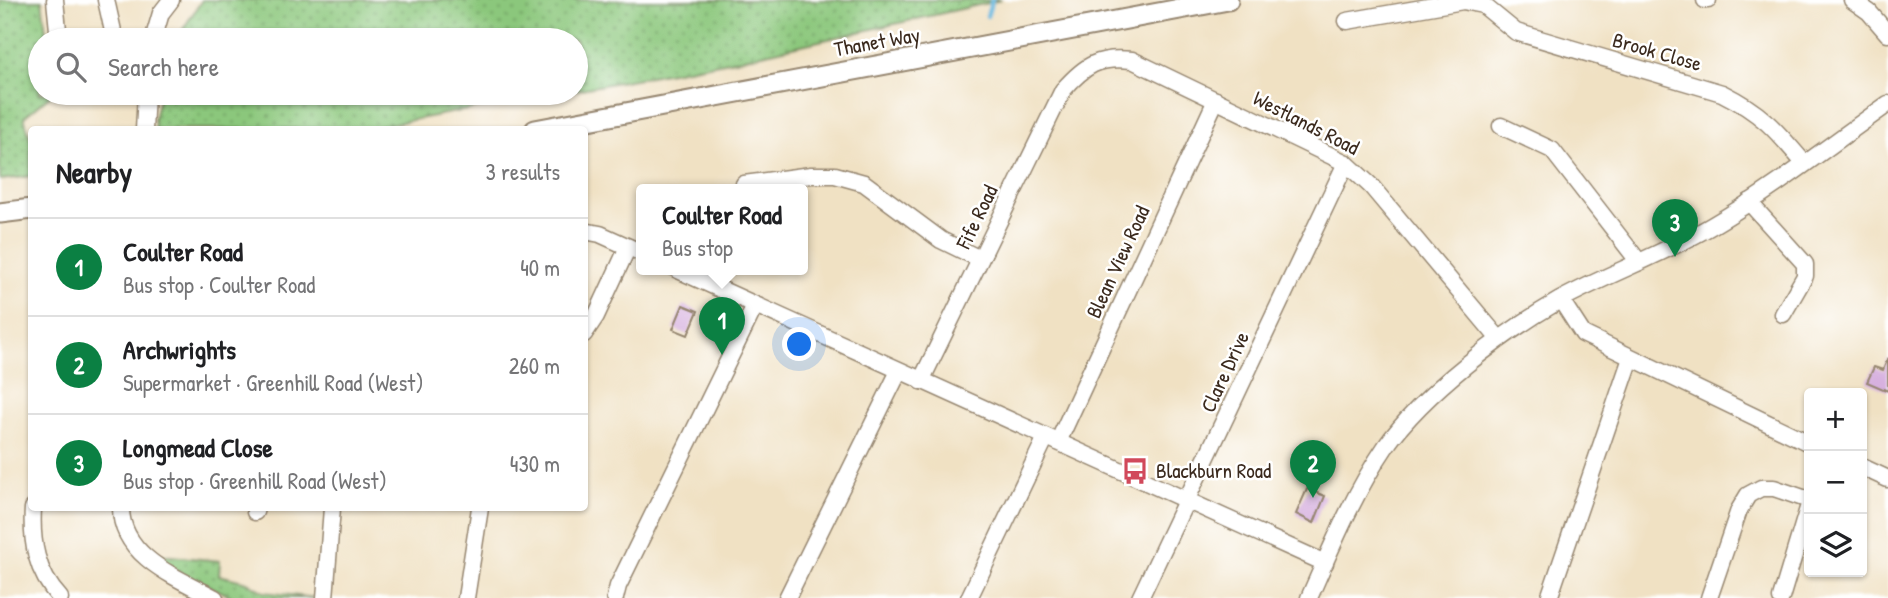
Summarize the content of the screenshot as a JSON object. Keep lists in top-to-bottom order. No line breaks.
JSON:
{"streets":{"main road":["Thanet Way"],"street":["Brook Close","Westlands Road","Fife Road","Blean View Road","Clare Drive"]},"crossings":[["Westlands Road","Fife Road"],["Westlands Road","Blean View Road"],["Westlands Road","Clare Drive"]],"places":{"bus stop":["Blackburn Road"]},"page":{"search":"Search here","heading":["Nearby","3 results"],"popup":["Coulter Road","Bus stop"],"pins":["3","1","2"],"list":[{"mark":"1","name":"Coulter Road","note":"Bus stop · Coulter Road","value":"40 m"},{"mark":"2","name":"Archwrights","note":"Supermarket · Greenhill Road (West)","value":"260 m"},{"mark":"3","name":"Longmead Close","note":"Bus stop · Greenhill Road (West)","value":"430 m"}],"map_buttons":["+","−"]}}
